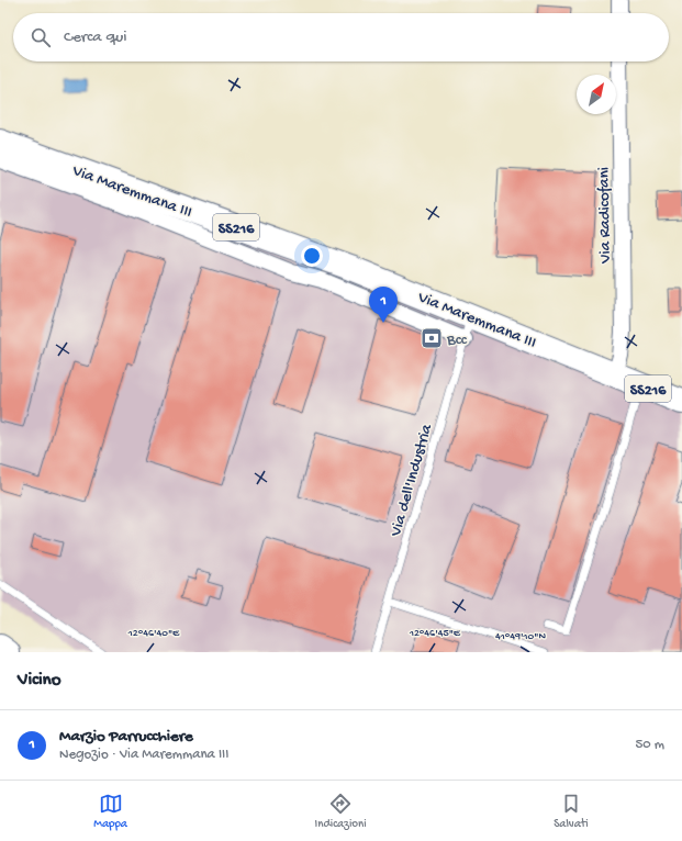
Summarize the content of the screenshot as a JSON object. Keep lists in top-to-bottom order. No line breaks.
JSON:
{"streets":{"main road":["Via Maremmana III","SS216"],"street":["Via Radicofani"],"lane":["Via dell'Industria"]},"crossings":[["Via Maremmana III","Via Radicofani"],["Via Maremmana III","Via dell'Industria"]],"places":{"bank":["Bcc"]},"north":"top right","page":{"search":"Cerca qui","pins":"1","heading":"Vicino","list":[{"mark":"1","name":"Marzio Parrucchiere","note":"Negozio · Via Maremmana III","value":"50 m"}],"nav":["Mappa","Indicazioni","Salvati"]},"coordinates":["12°46'40\"E","12°46'45\"E","41°49'10\"N"]}
